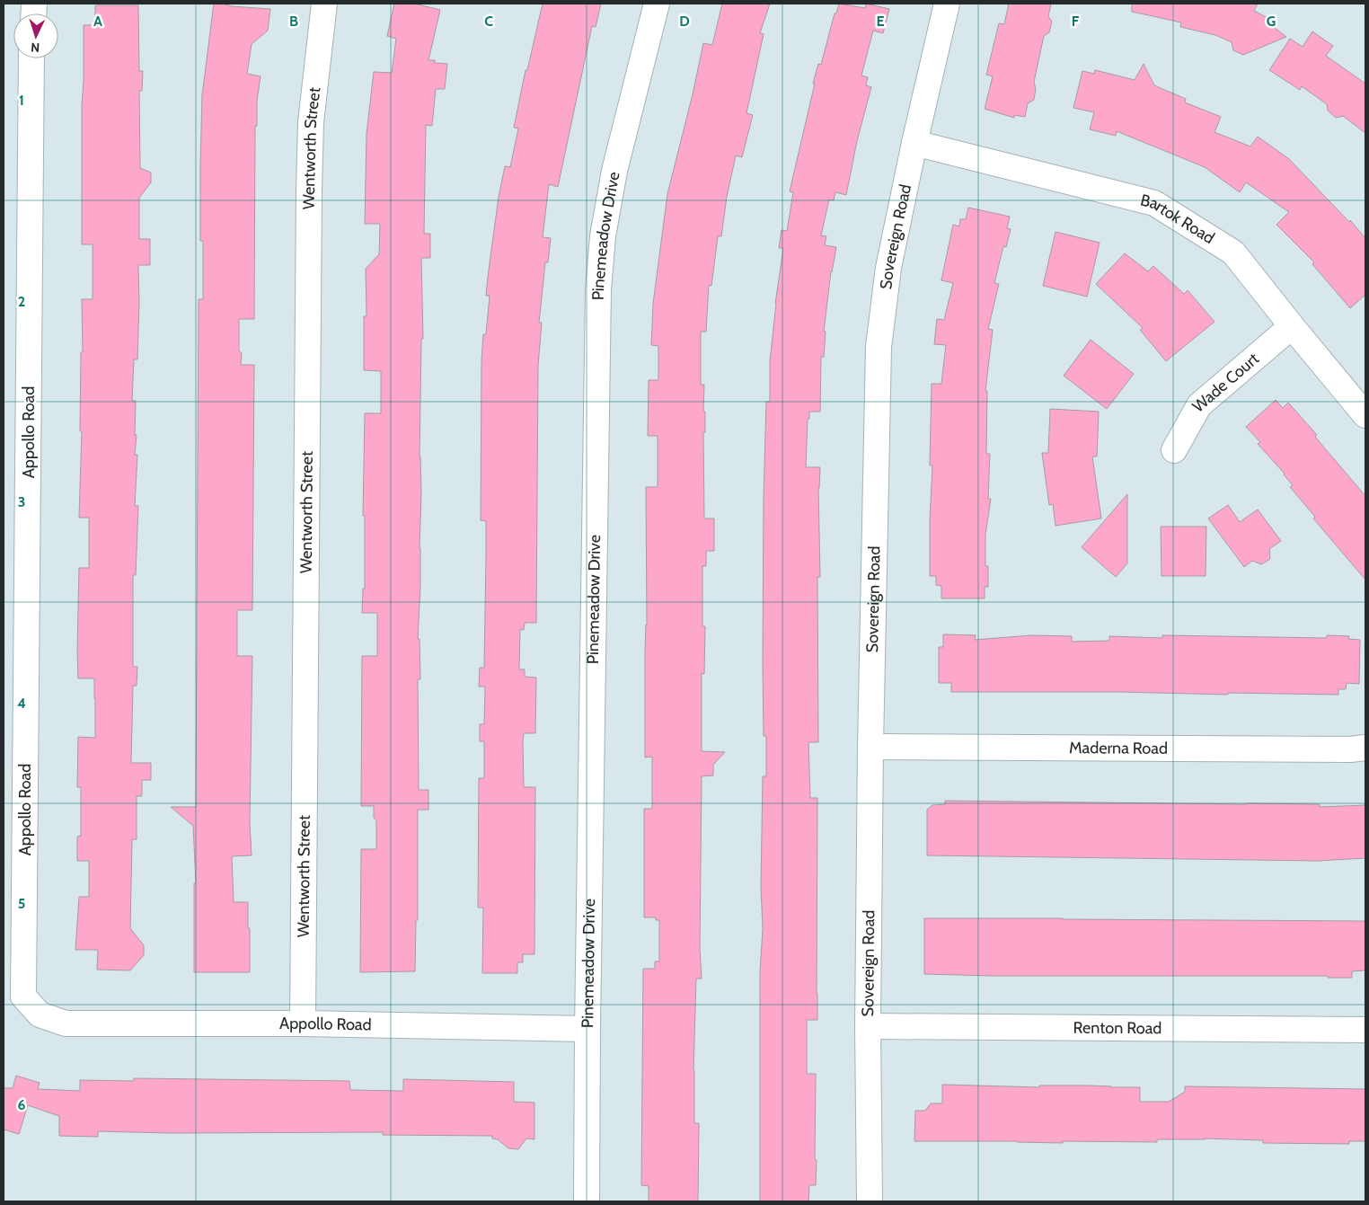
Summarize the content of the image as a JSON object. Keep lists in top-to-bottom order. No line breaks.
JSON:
{"streets":{"street":["Wentworth Street","Bartok Road","Pinemeadow Drive","Sovereign Road","Wade Court","Appollo Road","Maderna Road","Renton Road"]},"crossings":[["Wentworth Street","Appollo Road"],["Bartok Road","Sovereign Road"],["Bartok Road","Wade Court"],["Pinemeadow Drive","Appollo Road"],["Sovereign Road","Maderna Road"],["Sovereign Road","Renton Road"]],"north":"bottom","grid":{"columns":["A","B","C","D","E","F","G"],"rows":["1","2","3","4","5","6"]}}
